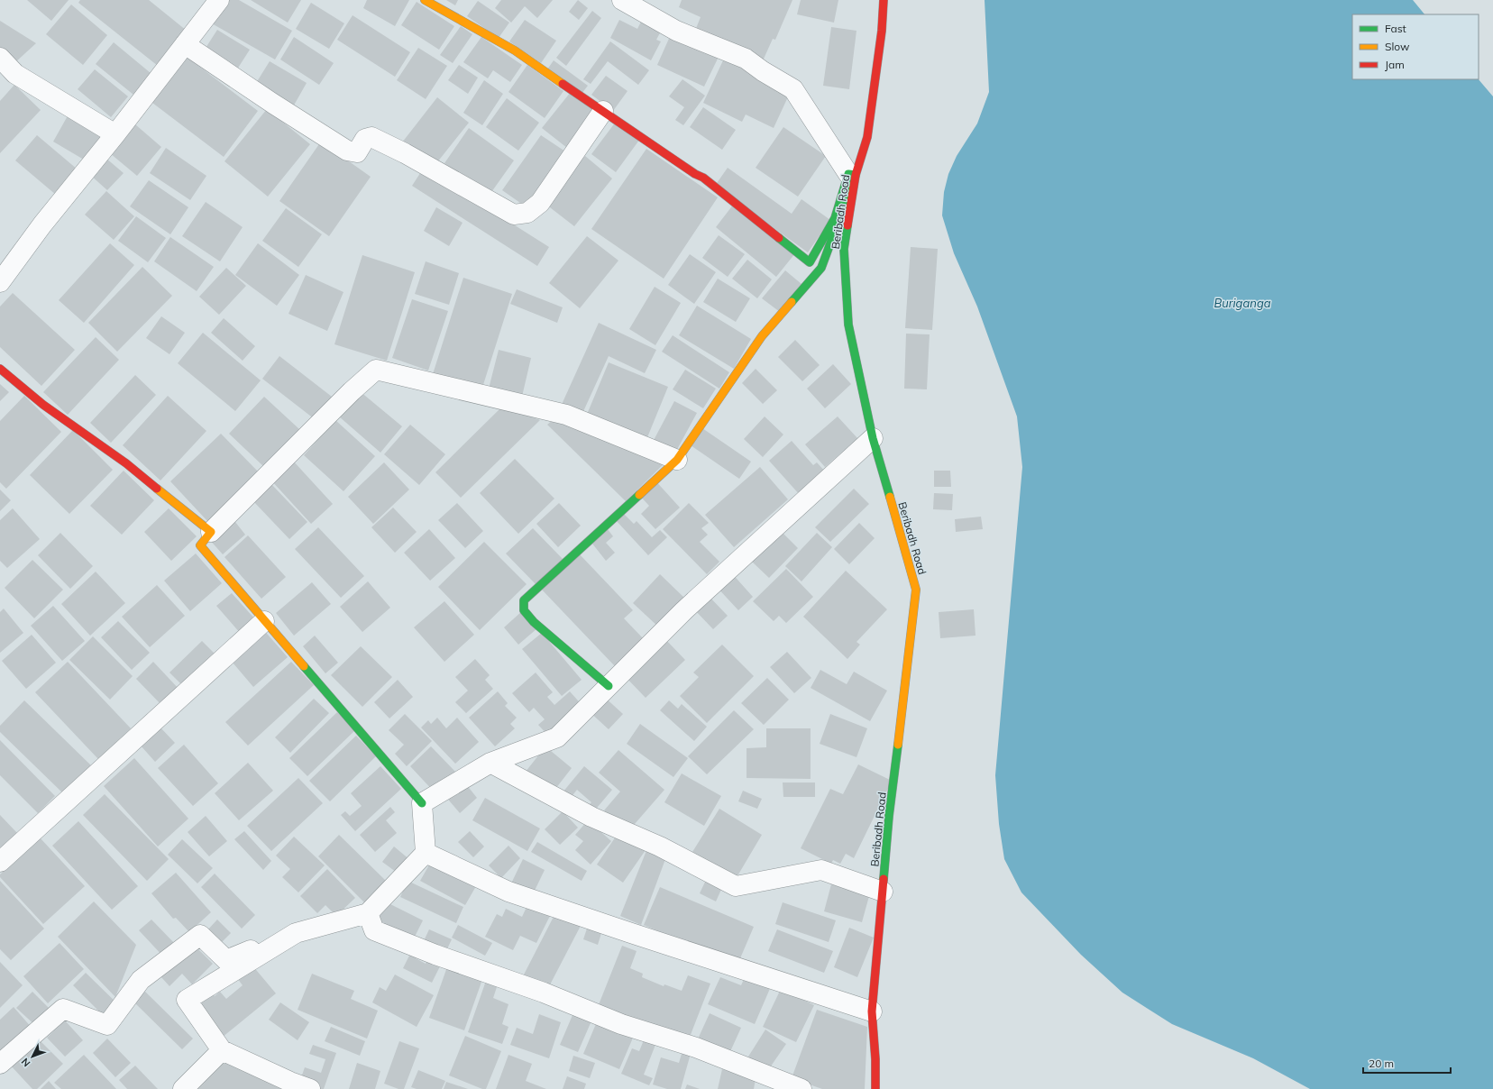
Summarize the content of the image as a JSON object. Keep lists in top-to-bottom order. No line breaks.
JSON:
{"streets":{"main road":["Beribadh Road"]},"water":["Buriganga"],"legend":["Fast","Slow","Jam"],"scale_bar":"20 m","north":"bottom left"}
